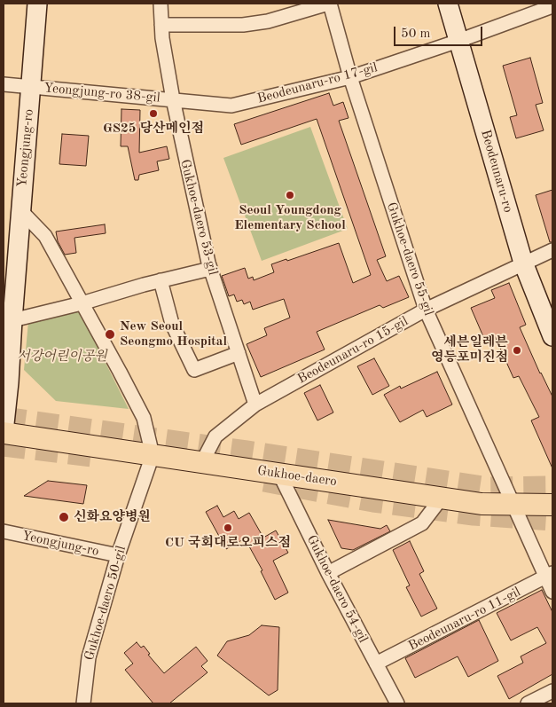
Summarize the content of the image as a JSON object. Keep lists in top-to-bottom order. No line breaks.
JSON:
{"streets":{"main road":["Yeongjung-ro","Beodeunaru-ro","Gukhoe-daero"],"street":["Beodeunaru-ro 17-gil","Yeongjung-ro 38-gil","Gukhoe-daero 53-gil","Gukhoe-daero 55-gil","Beodeunaru-ro 15-gil","Gukhoe-daero 54-gil","Gukhoe-daero 50-gil","Beodeunaru-ro 11-gil"]},"crossings":[["Beodeunaru-ro 17-gil","Yeongjung-ro 38-gil"],["Beodeunaru-ro 17-gil","Beodeunaru-ro"],["Beodeunaru-ro 17-gil","Gukhoe-daero 53-gil"],["Beodeunaru-ro 17-gil","Gukhoe-daero 55-gil"],["Yeongjung-ro 38-gil","Yeongjung-ro"],["Yeongjung-ro 38-gil","Gukhoe-daero 53-gil"],["Yeongjung-ro","Gukhoe-daero"],["Yeongjung-ro","Gukhoe-daero 50-gil"],["Beodeunaru-ro","Beodeunaru-ro 15-gil"],["Gukhoe-daero 53-gil","Beodeunaru-ro 15-gil"],["Gukhoe-daero 55-gil","Beodeunaru-ro 15-gil"],["Gukhoe-daero 55-gil","Gukhoe-daero"],["Gukhoe-daero 55-gil","Beodeunaru-ro 11-gil"],["Beodeunaru-ro 15-gil","Gukhoe-daero"],["Gukhoe-daero","Gukhoe-daero 54-gil"],["Gukhoe-daero","Gukhoe-daero 50-gil"],["Gukhoe-daero 54-gil","Beodeunaru-ro 11-gil"]],"parks":["서강어린이공원"],"places":["GS25 당산메인점","Seoul Youngdong Elementary School","New Seoul Seongmo Hospital","세븐일레븐 영등포미진점","신화요양병원","CU 국회대로오피스점"],"scale_bar":"50 m"}
